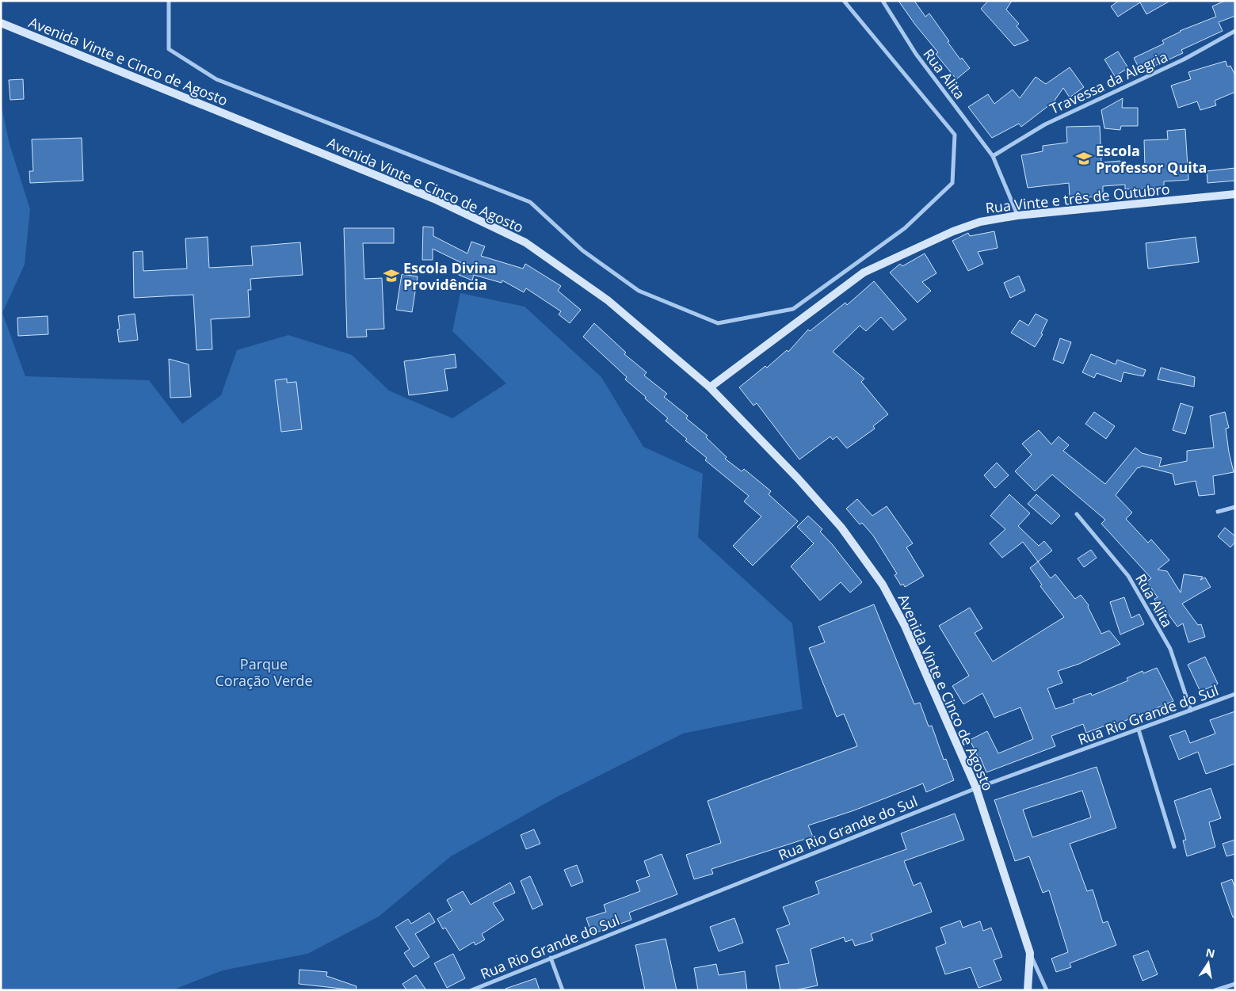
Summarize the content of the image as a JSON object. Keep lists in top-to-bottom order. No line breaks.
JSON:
{"streets":{"main road":["Avenida Vinte e Cinco de Agosto","Rua Vinte e três de Outubro"],"street":["Rua Alita","Travessa da Alegria","Rua Rio Grande do Sul"]},"crossings":[["Avenida Vinte e Cinco de Agosto","Rua Vinte e três de Outubro"],["Avenida Vinte e Cinco de Agosto","Rua Rio Grande do Sul"],["Rua Alita","Travessa da Alegria"],["Rua Alita","Rua Vinte e três de Outubro"],["Rua Alita","Rua Rio Grande do Sul"]],"parks":["Parque Coração Verde"],"places":{"school or university":["Escola Professor Quita","Escola Divina Providência"]},"north":"top"}
